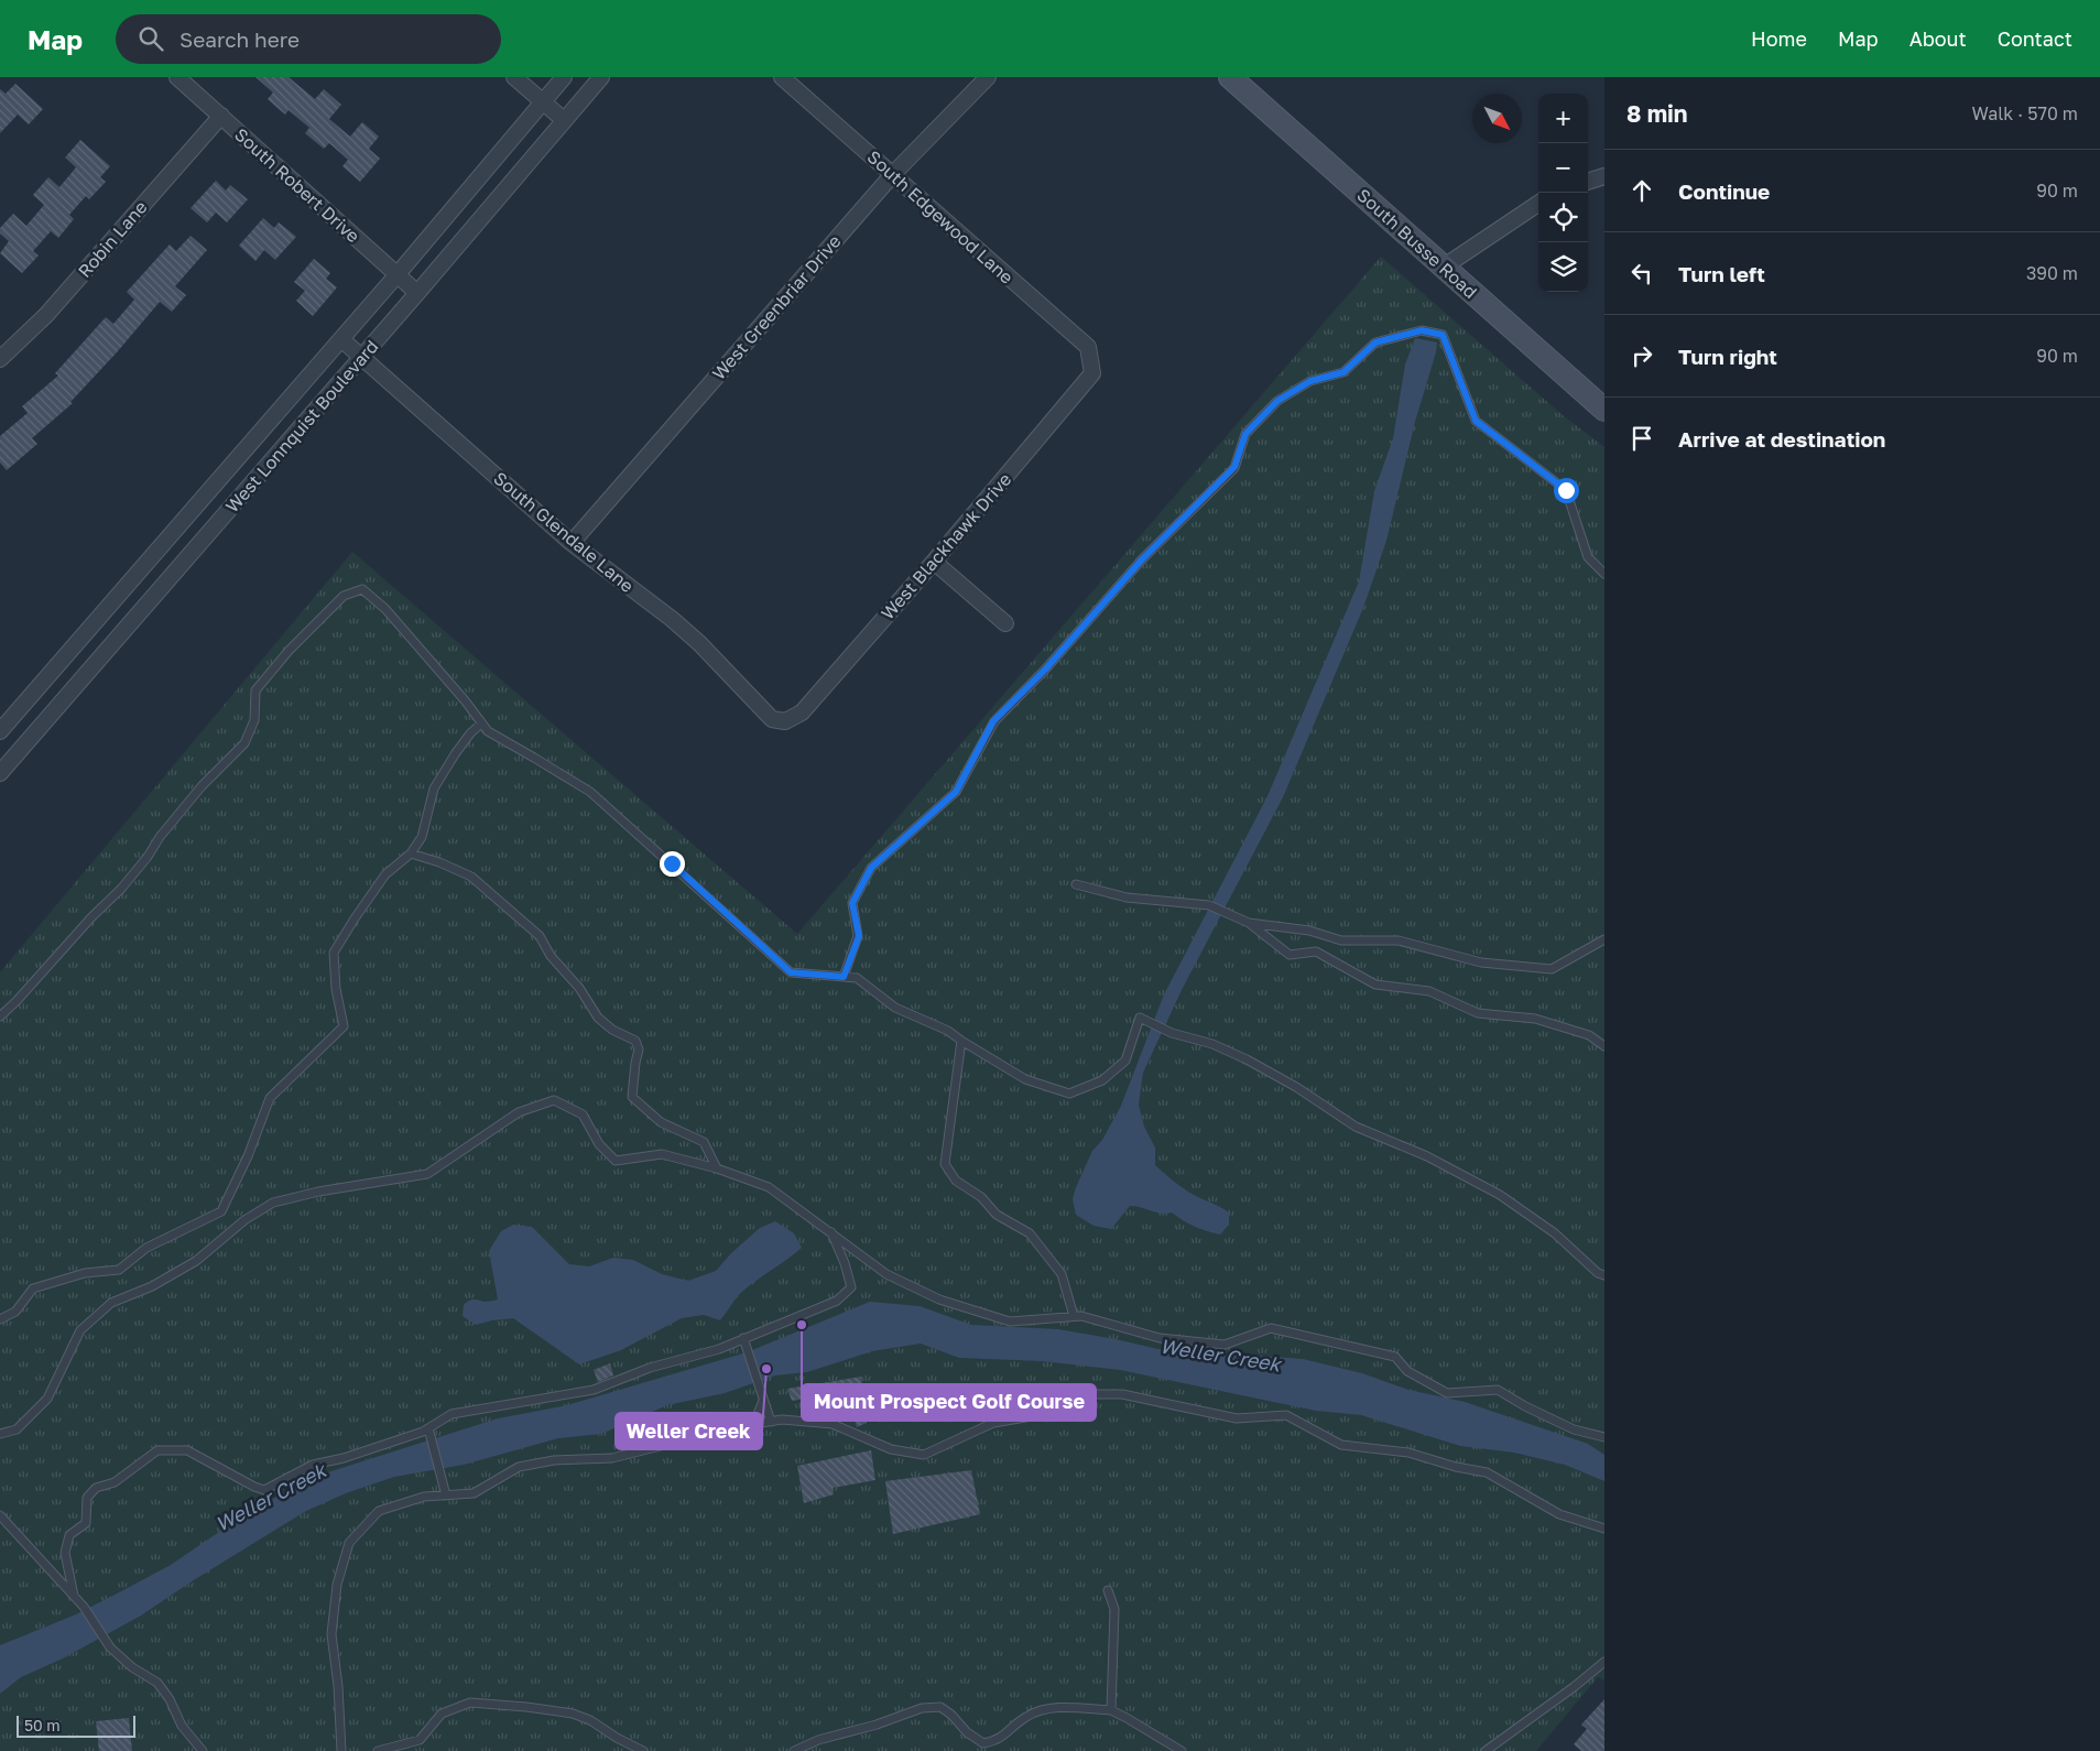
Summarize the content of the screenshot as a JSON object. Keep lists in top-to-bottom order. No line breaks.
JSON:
{"streets":{"main road":["South Busse Road"],"street":["South Robert Drive","South Edgewood Lane","Robin Lane","West Greenbriar Drive","West Lonnquist Boulevard","South Glendale Lane","West Blackhawk Drive"]},"crossings":[["South Robert Drive","Robin Lane"],["South Robert Drive","West Lonnquist Boulevard"],["South Edgewood Lane","West Greenbriar Drive"],["South Edgewood Lane","West Blackhawk Drive"],["West Greenbriar Drive","South Glendale Lane"],["West Lonnquist Boulevard","South Glendale Lane"],["South Glendale Lane","West Blackhawk Drive"]],"water":["Weller Creek"],"places":["Mount Prospect Golf Course","Weller Creek"],"scale_bar":"50 m","north":"bottom right","page":{"header":"Map","search":"Search here","nav":["Home","Map","About","Contact"],"heading":["8 min","Walk · 570 m"],"map_buttons":["+","−"],"list":[["Continue","90 m"],["Turn left","390 m"],["Turn right","90 m"],"Arrive at destination"],"scale":"50 m"}}
